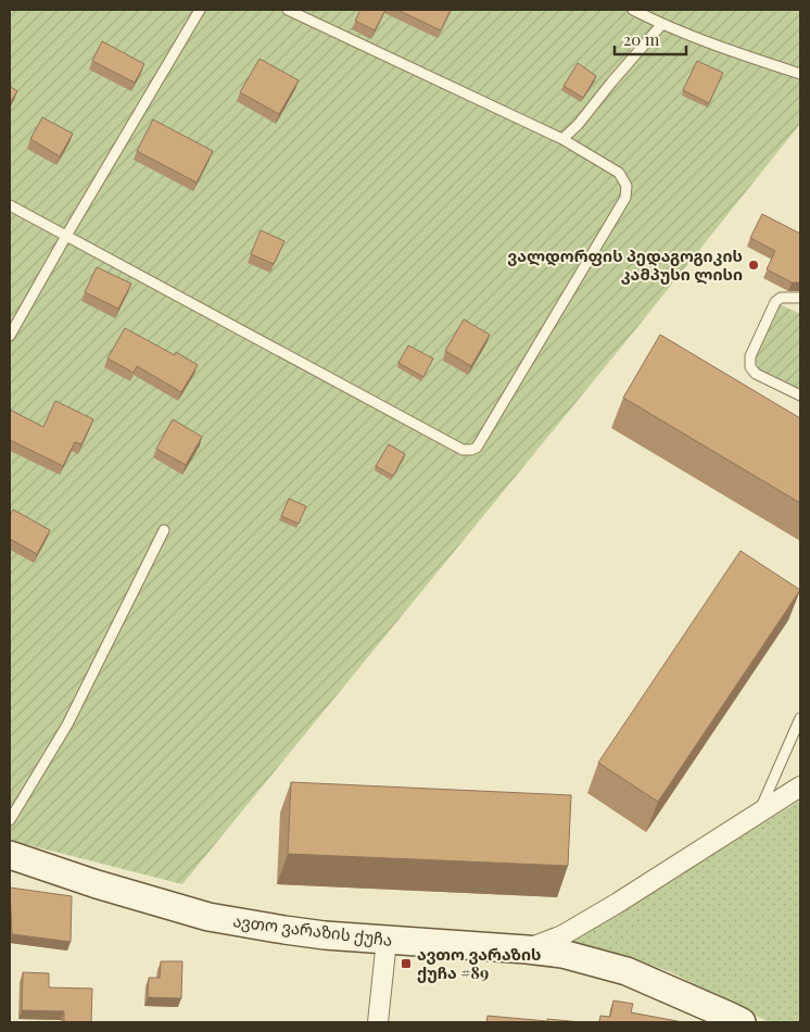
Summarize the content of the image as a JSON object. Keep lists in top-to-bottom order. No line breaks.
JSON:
{"streets":{"street":["ავთო ვარაზის ქუჩა"]},"places":{"other":["ვალდორფის პედაგოგიკის კამპუსი ლისი"],"transit":["ავთო ვარაზის ქუჩა #89"]},"scale_bar":"20 m"}
